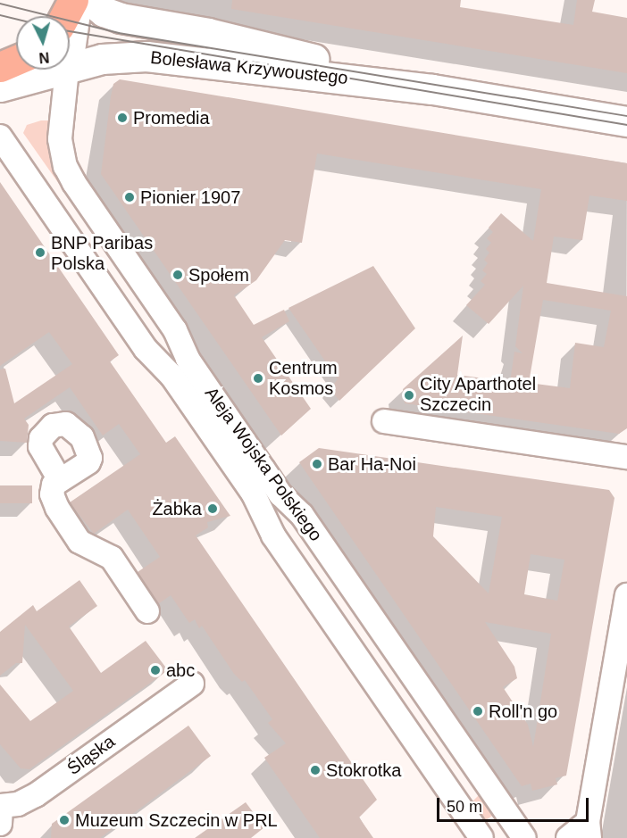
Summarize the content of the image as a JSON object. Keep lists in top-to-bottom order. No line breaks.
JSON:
{"streets":{"street":["Bolesława Krzywoustego","Aleja Wojska Polskiego","Śląska"]},"crossings":[["Bolesława Krzywoustego","Aleja Wojska Polskiego"]],"places":["Promedia","Pionier 1907","BNP Paribas Polska","Społem","Centrum Kosmos","City Aparthotel Szczecin","Bar Ha-Noi","Żabka","abc","Roll'n go","Stokrotka","Muzeum Szczecin w PRL"],"scale_bar":"50 m","north":"bottom"}
